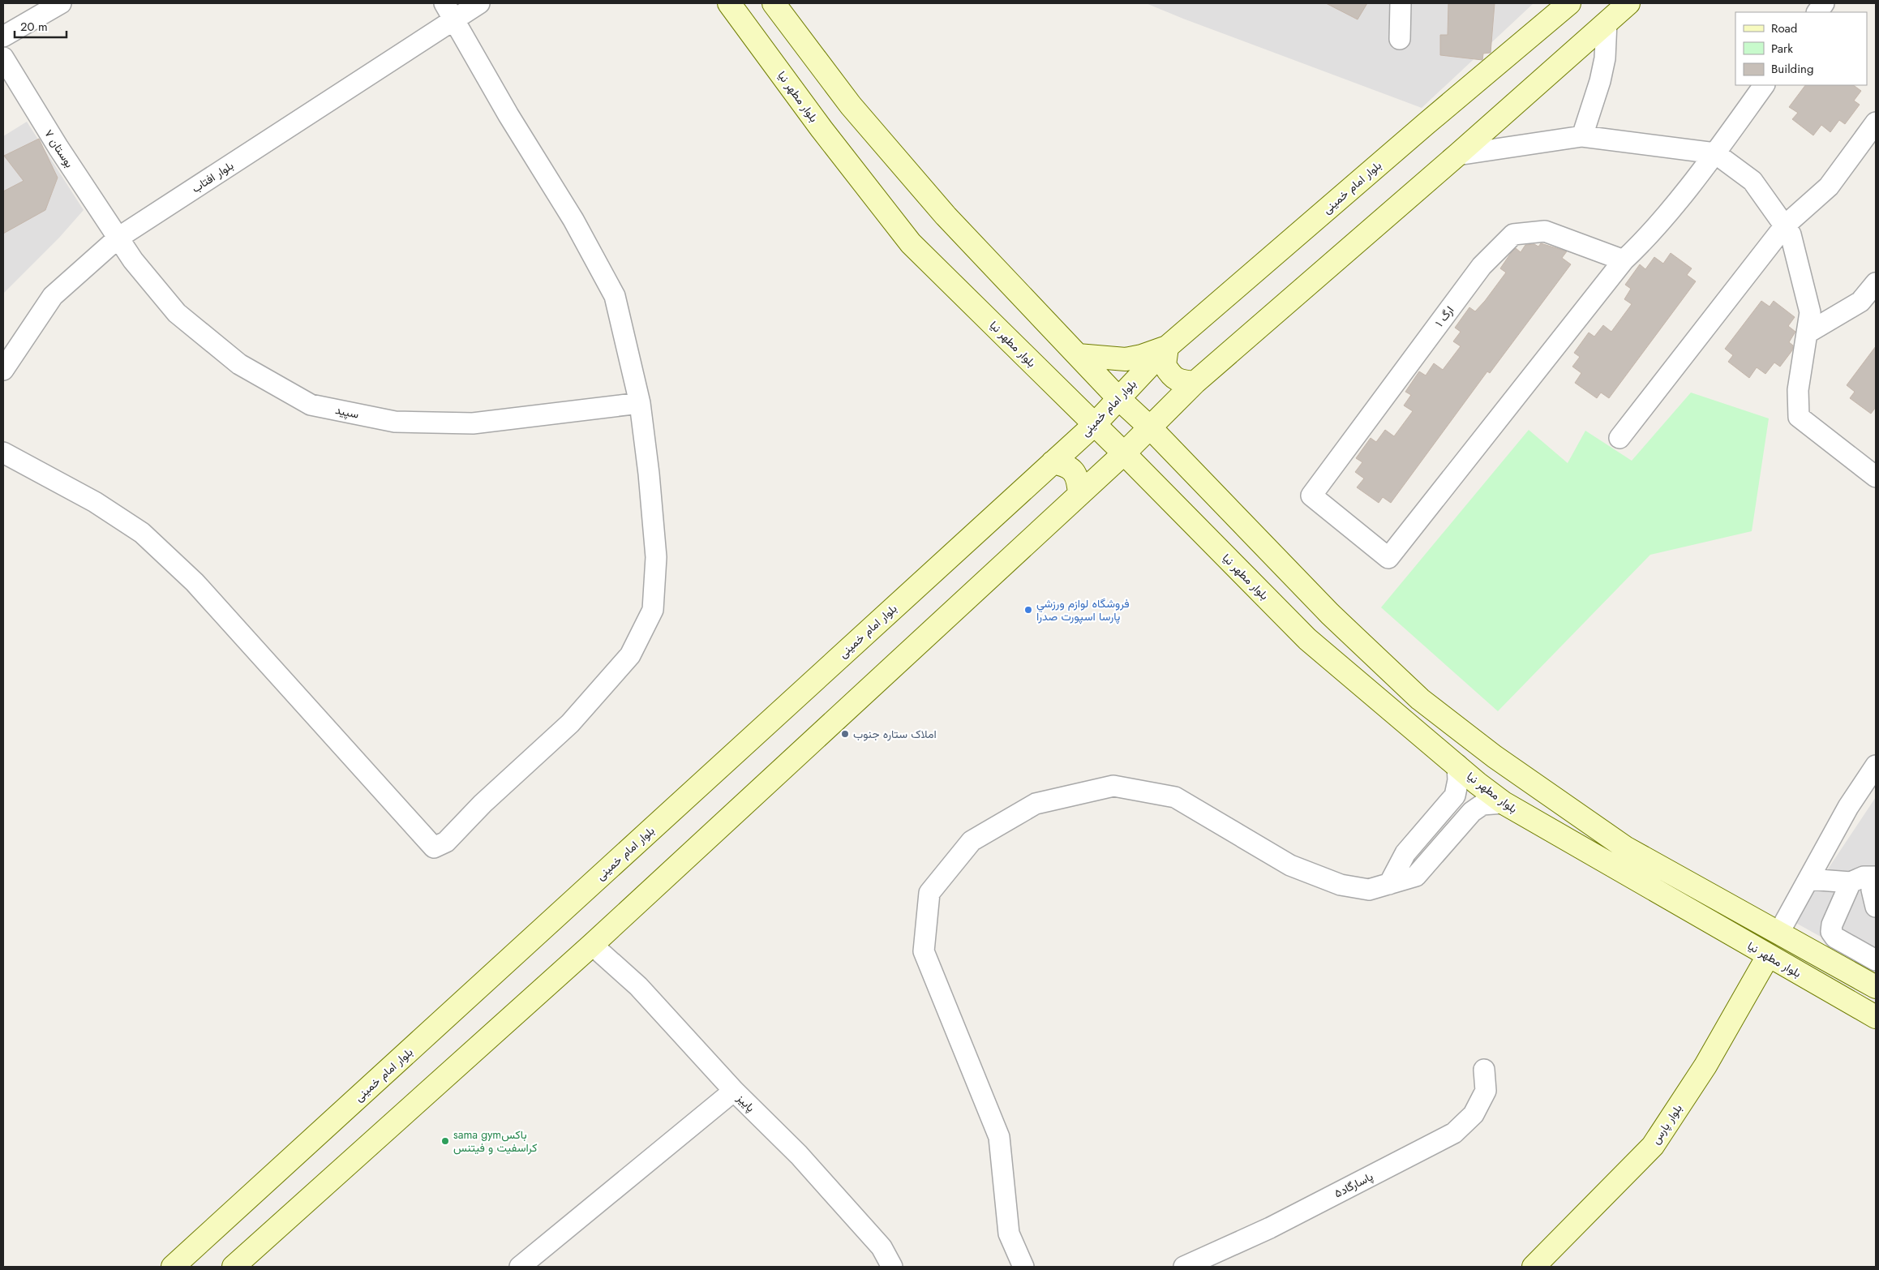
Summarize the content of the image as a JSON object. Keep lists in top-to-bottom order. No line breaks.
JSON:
{"streets":{"main road":["بلوار مطهر نیا","بلوار امام خمینی","بلوار پارس"],"street":["بوستان ۷","بلوار افتاب","ارگ ۱","سپید","پاییز","پاسارگاد۵"]},"crossings":[["بلوار مطهر نیا","بلوار امام خمینی"],["بلوار مطهر نیا","بلوار پارس"],["بوستان ۷","بلوار افتاب"],["بوستان ۷","سپید"],["بلوار افتاب","سپید"]],"places":["فروشگاه لوازم ورزشي پارسا اسپورت صدرا","املاک ستاره جنوب","sama gymباکس کراسفیت و فیتنس"],"legend":["Road","Park","Building"],"scale_bar":"20 m"}
